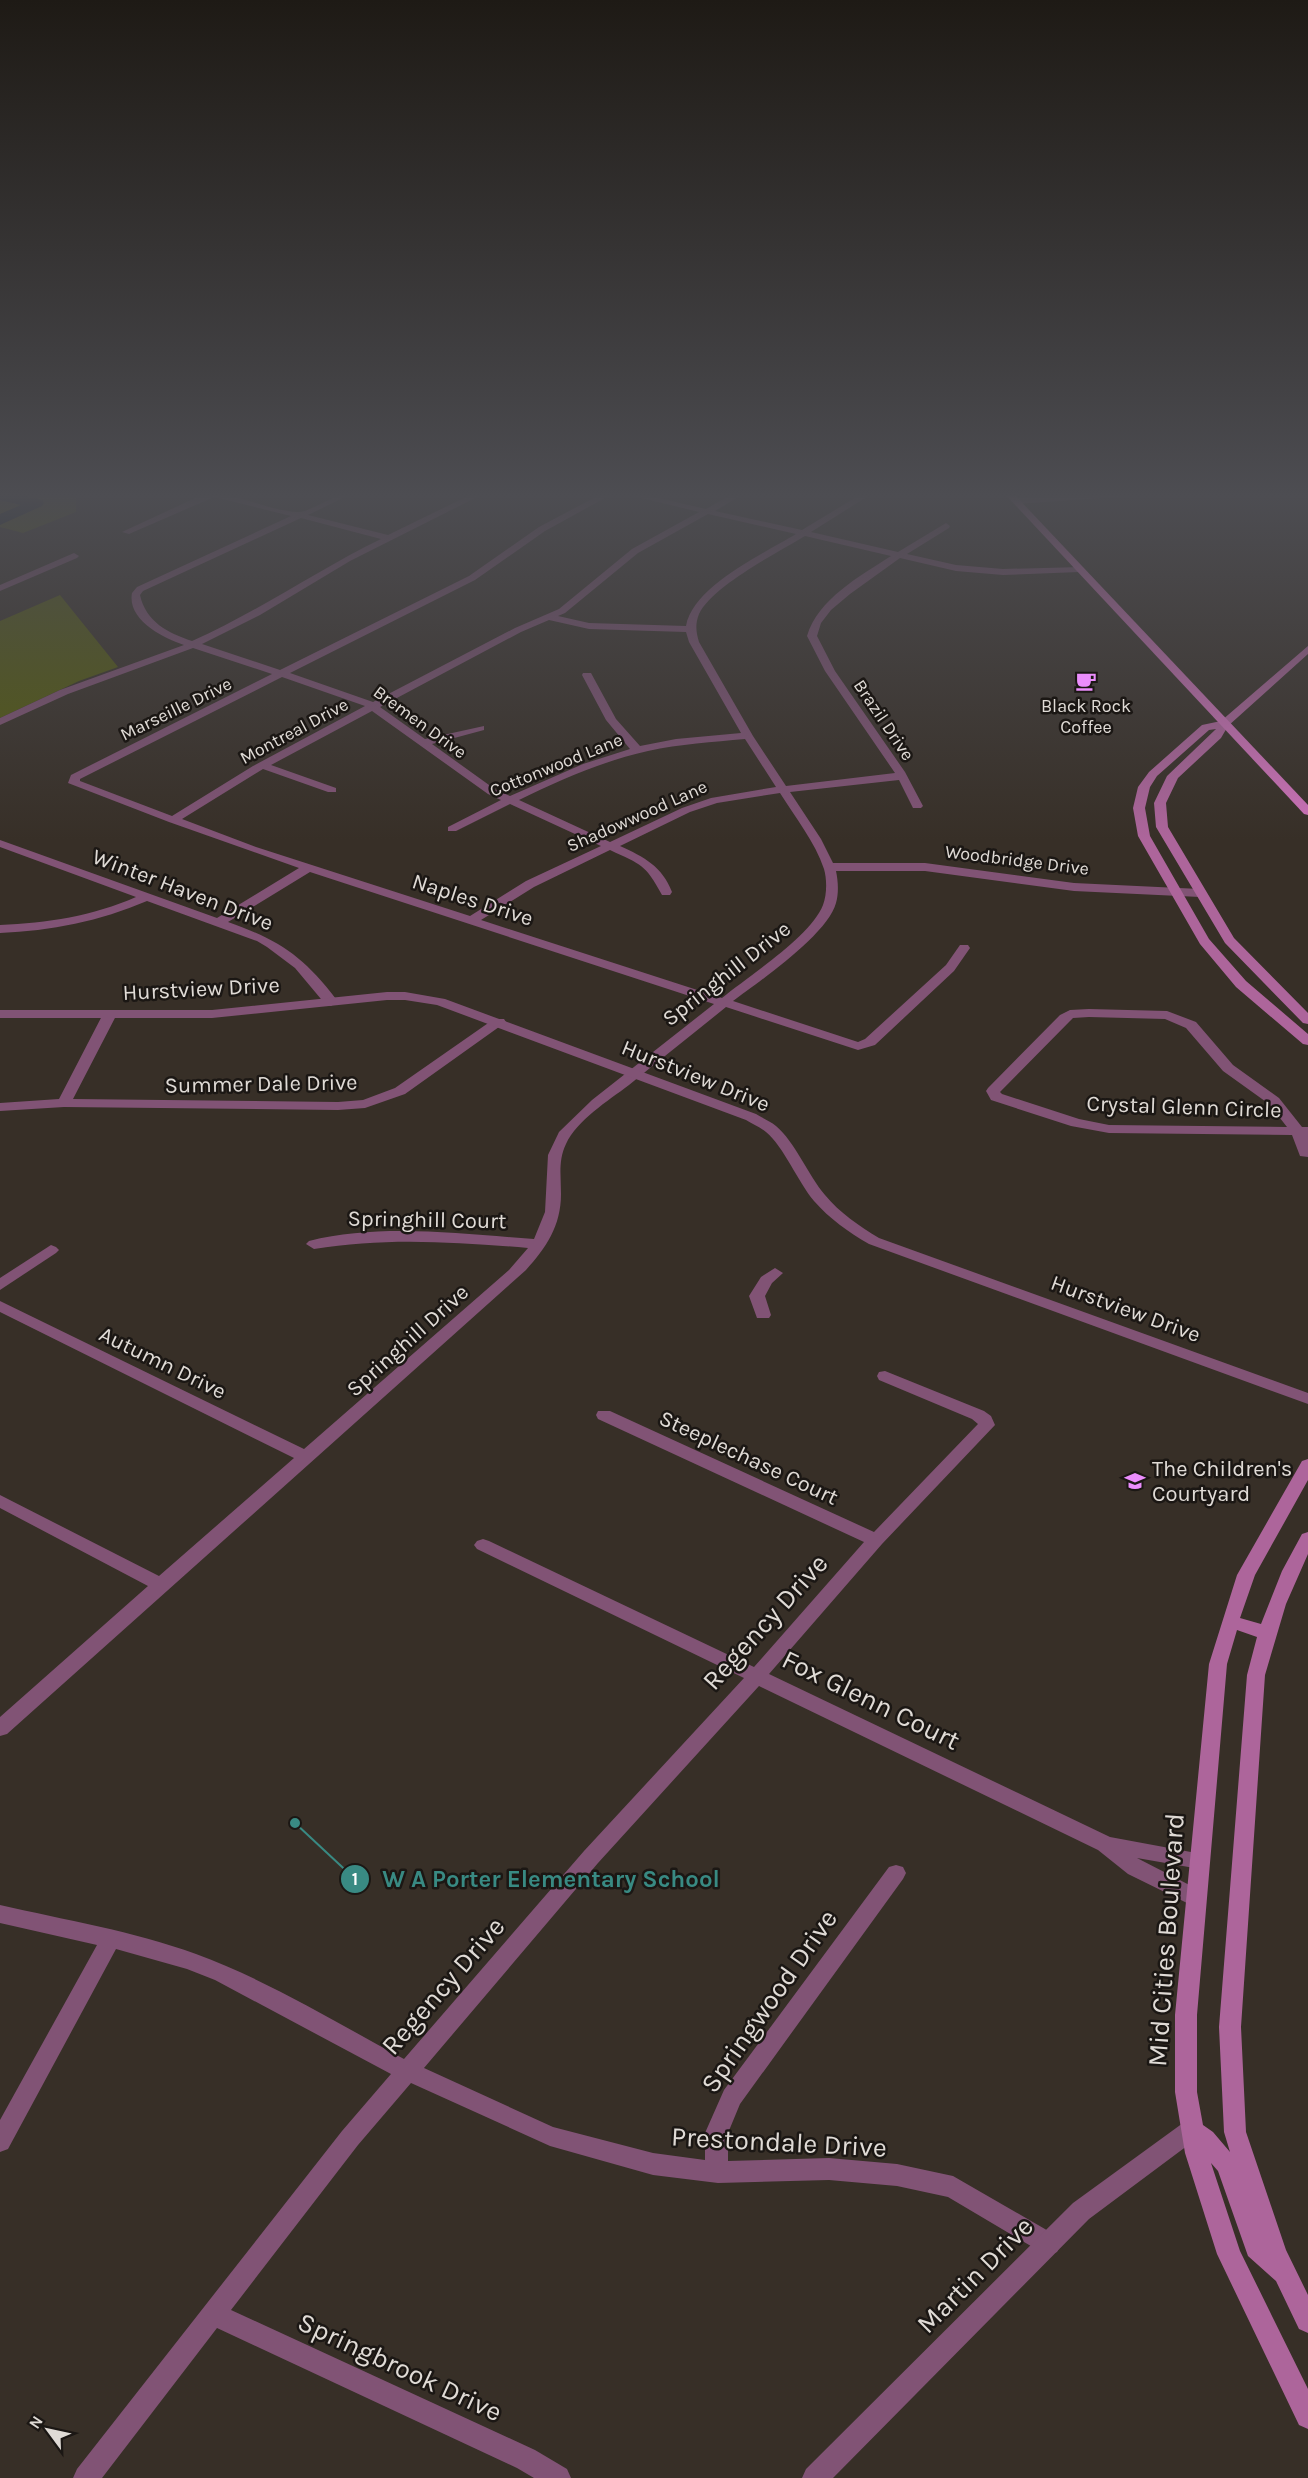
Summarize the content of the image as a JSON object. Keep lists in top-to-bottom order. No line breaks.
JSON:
{"streets":{"main road":["Mid Cities Boulevard"],"street":["Marseille Drive","Brazil Drive","Bremen Drive","Montreal Drive","Cottonwood Lane","Shadowwood Lane","Woodbridge Drive","Winter Haven Drive","Naples Drive","Springhill Drive","Hurstview Drive","Summer Dale Drive","Crystal Glenn Circle","Springhill Court","Autumn Drive","Steeplechase Court","Regency Drive","Fox Glenn Court","Springwood Drive","Prestondale Drive","Martin Drive","Springbrook Drive"]},"crossings":[["Marseille Drive","Bremen Drive"],["Marseille Drive","Naples Drive"],["Brazil Drive","Shadowwood Lane"],["Bremen Drive","Montreal Drive"],["Bremen Drive","Cottonwood Lane"],["Bremen Drive","Shadowwood Lane"],["Montreal Drive","Naples Drive"],["Cottonwood Lane","Springhill Drive"],["Shadowwood Lane","Naples Drive"],["Shadowwood Lane","Springhill Drive"],["Woodbridge Drive","Springhill Drive"],["Winter Haven Drive","Hurstview Drive"],["Naples Drive","Springhill Drive"],["Springhill Drive","Hurstview Drive"],["Springhill Drive","Springhill Court"],["Springhill Drive","Autumn Drive"],["Hurstview Drive","Summer Dale Drive"],["Steeplechase Court","Regency Drive"],["Regency Drive","Fox Glenn Court"],["Regency Drive","Prestondale Drive"],["Regency Drive","Springbrook Drive"],["Fox Glenn Court","Mid Cities Boulevard"],["Mid Cities Boulevard","Martin Drive"],["Springwood Drive","Prestondale Drive"],["Prestondale Drive","Martin Drive"]],"places":{"cafe":["Black Rock Coffee"],"school or university":["The Children's Courtyard"],"other":["W A Porter Elementary School"]},"north":"top left"}
